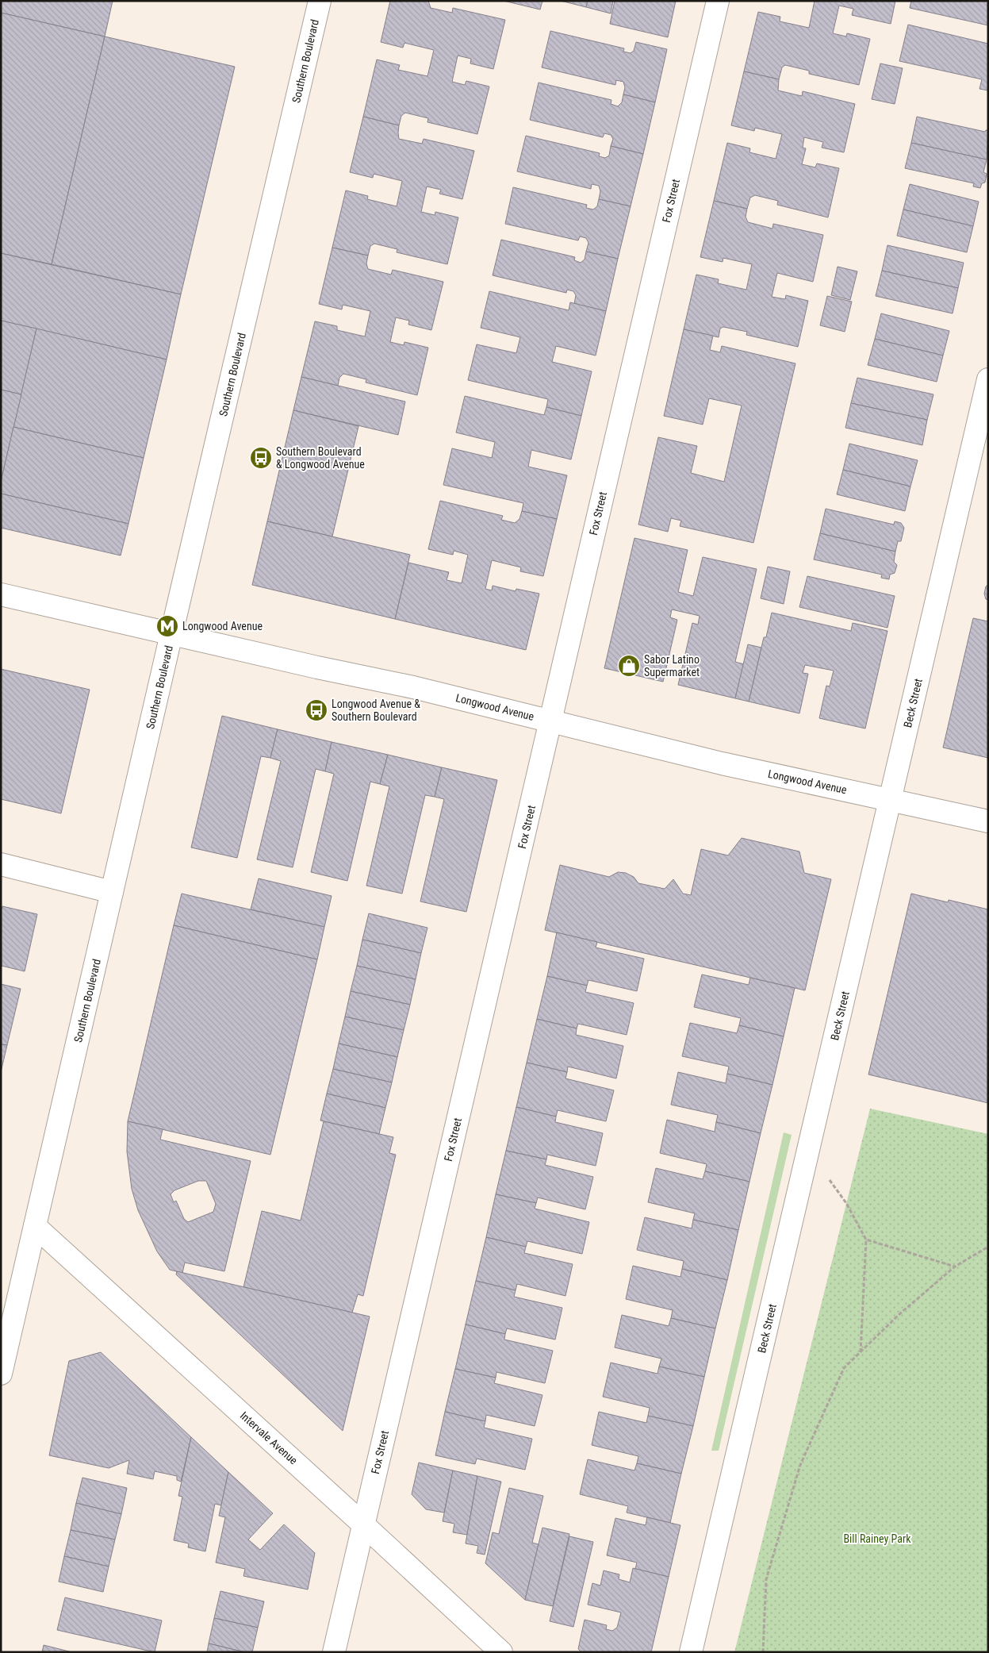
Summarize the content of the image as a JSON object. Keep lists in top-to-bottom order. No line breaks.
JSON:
{"streets":{"street":["Southern Boulevard","Fox Street","Beck Street","Longwood Avenue","Intervale Avenue"]},"crossings":[["Southern Boulevard","Longwood Avenue"],["Southern Boulevard","Intervale Avenue"],["Fox Street","Longwood Avenue"],["Fox Street","Intervale Avenue"],["Beck Street","Longwood Avenue"]],"parks":["Bill Rainey Park"],"places":{"bus stop":["Southern Boulevard & Longwood Avenue","Longwood Avenue & Southern Boulevard"],"metro station":["Longwood Avenue"],"shop":["Sabor Latino Supermarket"]}}
